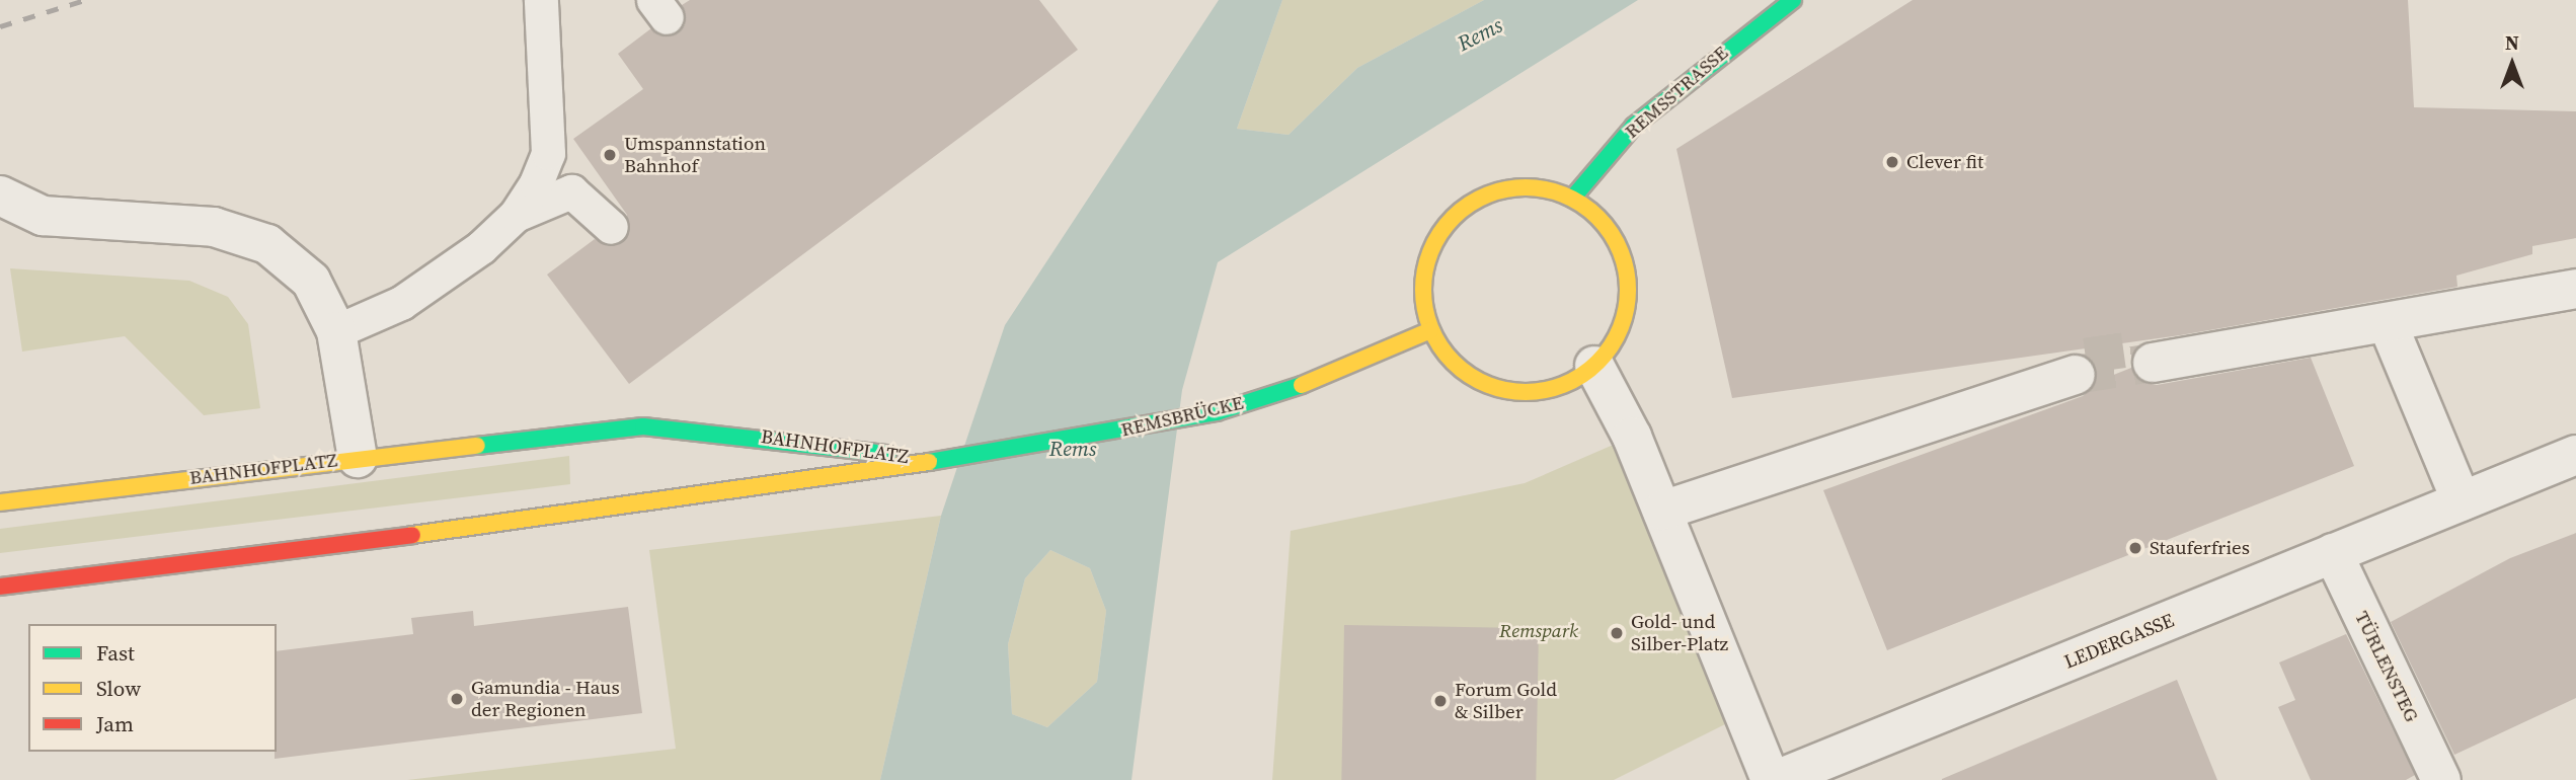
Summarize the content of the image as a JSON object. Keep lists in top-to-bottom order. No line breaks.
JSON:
{"streets":{"main road":["REMSSTRASSE","REMSBRÜCKE","BAHNHOFPLATZ"],"street":["LEDERGASSE","TÜRLENSTEG"]},"crossings":[["REMSSTRASSE","REMSBRÜCKE"],["REMSBRÜCKE","BAHNHOFPLATZ"],["LEDERGASSE","TÜRLENSTEG"]],"water":["Rems"],"parks":["Remspark"],"places":["Umspannstation Bahnhof","Clever fit","Stauferfries","Gold- und Silber-Platz","Gamundia - Haus der Regionen","Forum Gold & Silber"],"legend":["Fast","Slow","Jam"],"north":"top"}
